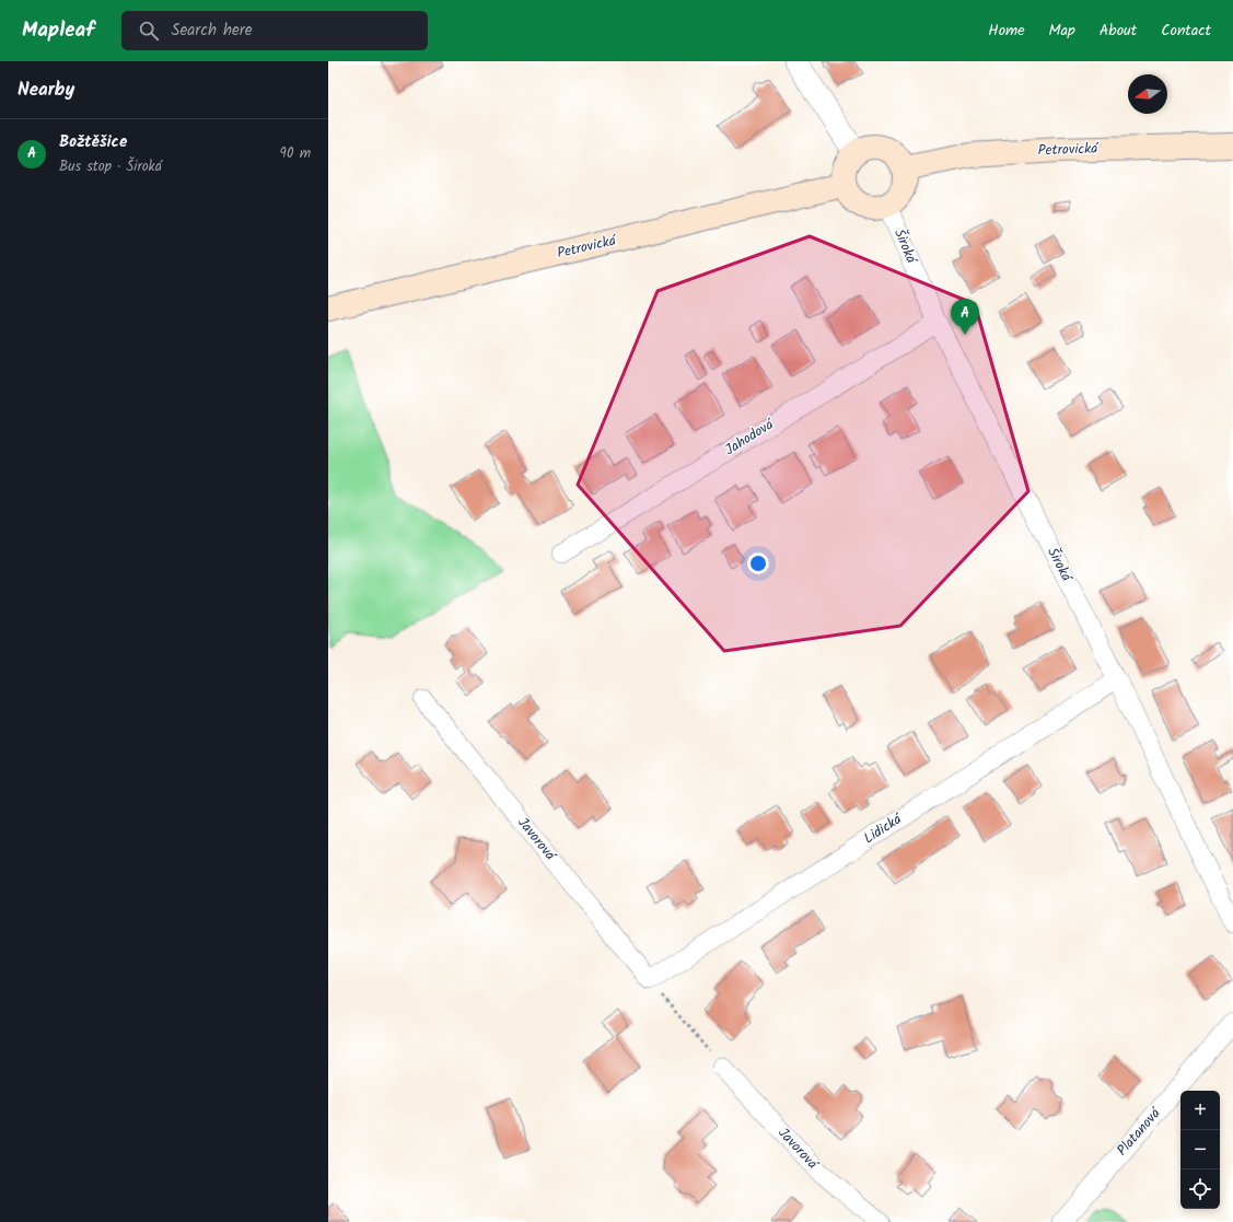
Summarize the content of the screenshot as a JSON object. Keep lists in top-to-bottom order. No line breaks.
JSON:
{"streets":{"main road":["Petrovická"],"street":["Široká","Jahodová","Lidická","Javorová","Platanová"]},"crossings":[["Petrovická","Široká"],["Široká","Jahodová"],["Široká","Lidická"],["Lidická","Javorová"]],"north":"left","page":{"header":"Mapleaf","search":"Search here","nav":["Home","Map","About","Contact"],"heading":"Nearby","list":[{"mark":"A","name":"Božtěšice","note":"Bus stop · Široká","value":"90 m"}],"pins":"A","map_buttons":["+","−"]}}
